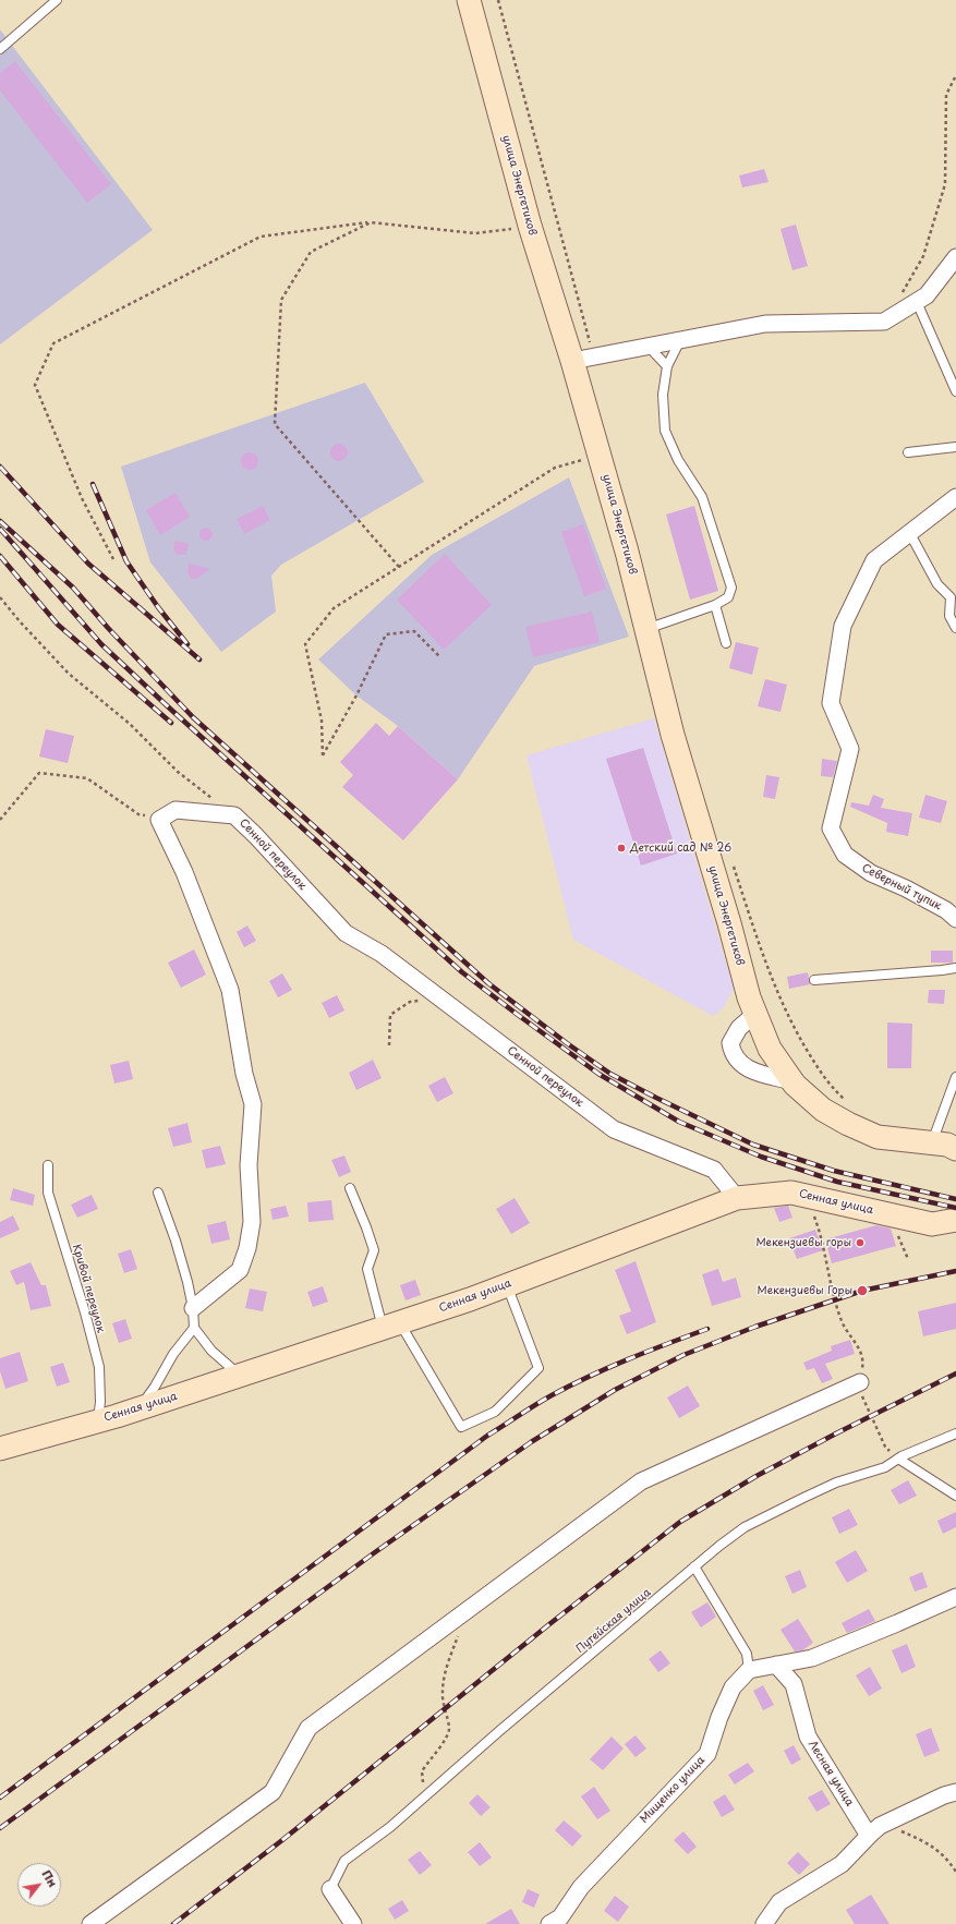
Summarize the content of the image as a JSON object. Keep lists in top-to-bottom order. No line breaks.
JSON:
{"streets":{"main road":["улица Энергетиков","Сенная улица"],"street":["Сенной переулок","Северный тупик","Лесная улица","Мищенко улица"],"lane":["Кривой переулок","Путейская улица"]},"crossings":[["Сенной переулок","Сенная улица"],["Сенная улица","Кривой переулок"]],"places":["Детский сад № 26","Мекензиевы горы","Мекензиевы Горы"],"north":"top right"}
